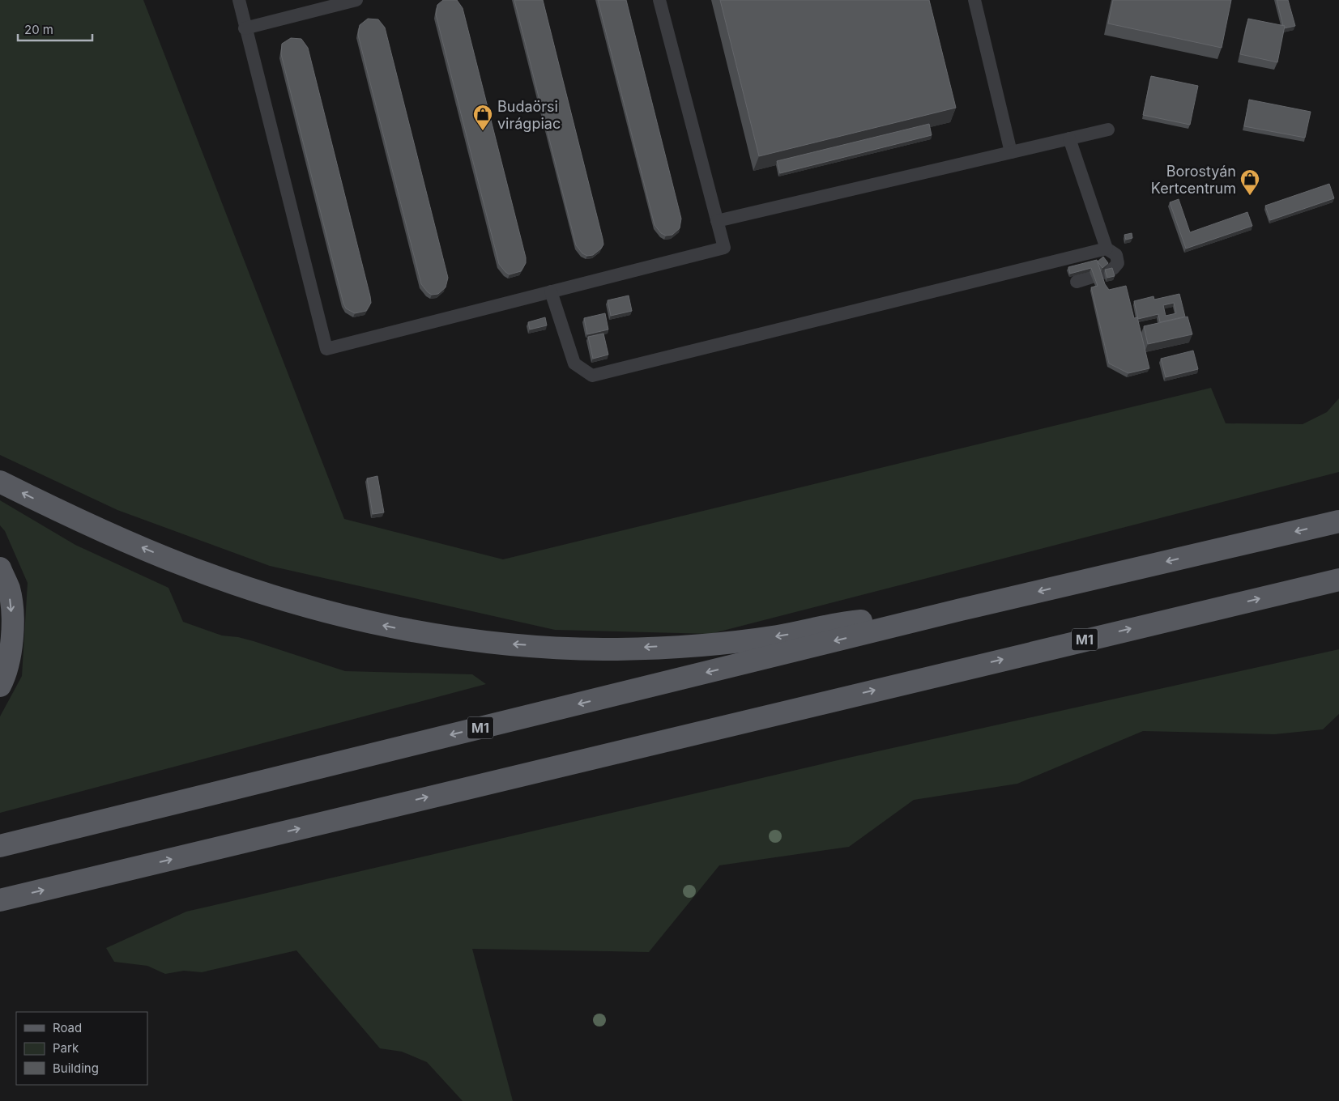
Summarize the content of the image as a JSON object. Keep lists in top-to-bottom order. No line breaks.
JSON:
{"streets":{"main road":["M1"]},"places":{"shop":["Budaörsi virágpiac","Borostyán Kertcentrum"]},"legend":["Road","Park","Building"],"scale_bar":"20 m"}
